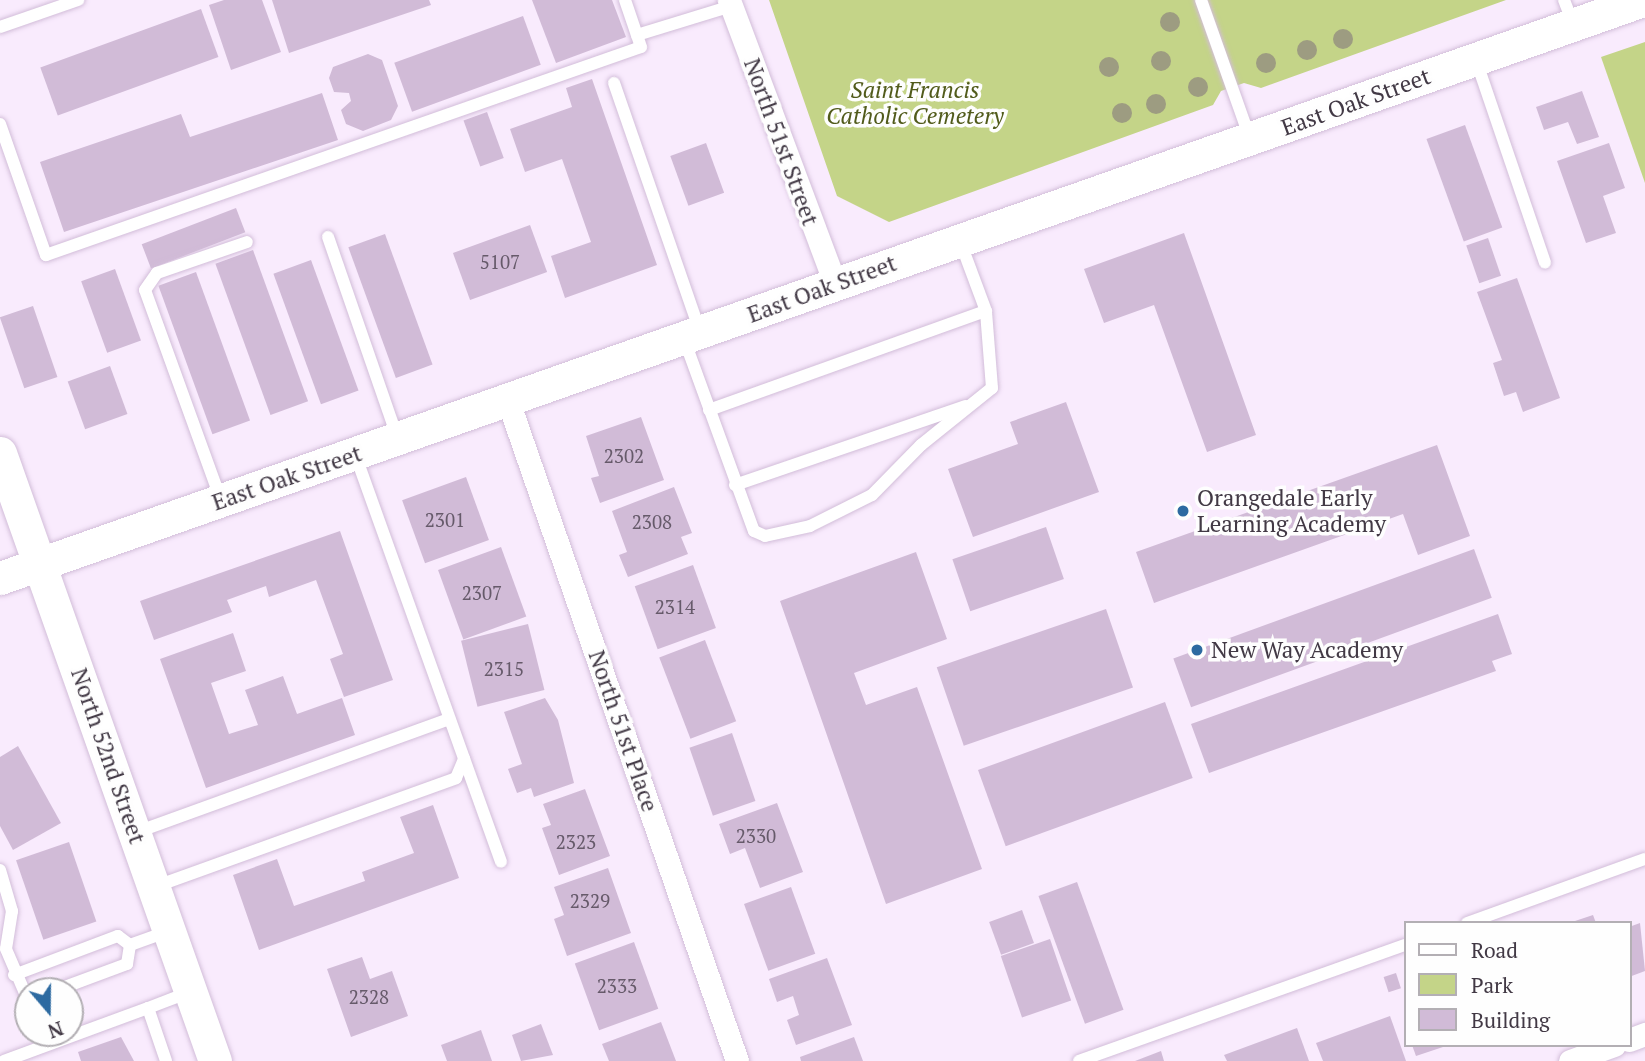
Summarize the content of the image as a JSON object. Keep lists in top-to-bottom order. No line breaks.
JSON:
{"streets":{"street":["East Oak Street","North 51st Street","North 51st Place","North 52nd Street"]},"crossings":[["East Oak Street","North 51st Street"],["East Oak Street","North 51st Place"],["East Oak Street","North 52nd Street"]],"parks":["Saint Francis Catholic Cemetery"],"places":["Orangedale Early Learning Academy","New Way Academy"],"house_numbers":["5107","2302","2301","2308","2307","2314","2315","2330","2323","2329","2333","2328"],"legend":["Road","Park","Building"],"north":"bottom"}
